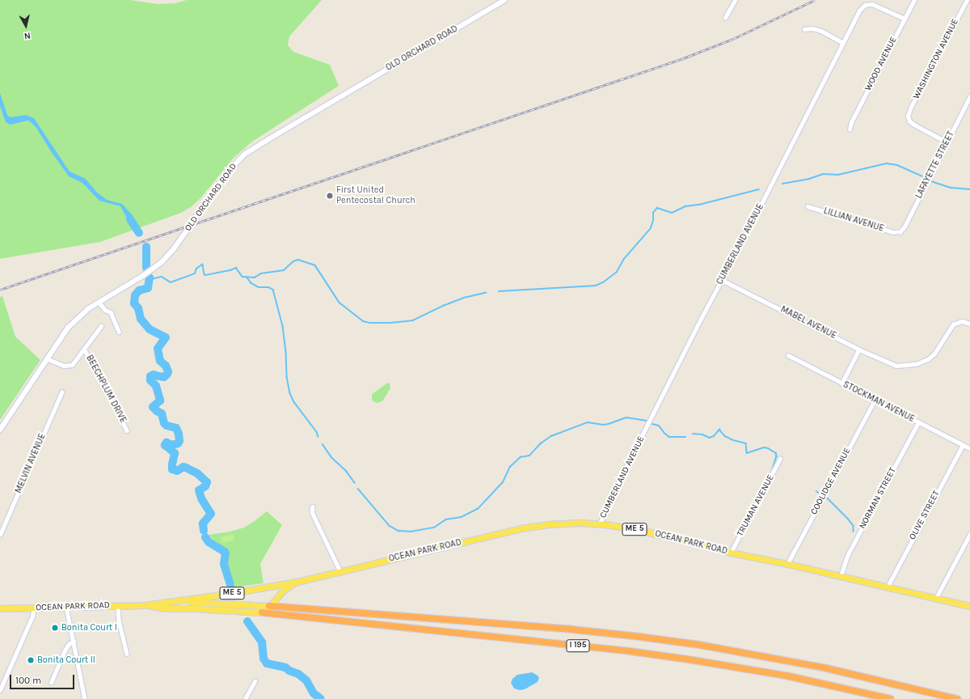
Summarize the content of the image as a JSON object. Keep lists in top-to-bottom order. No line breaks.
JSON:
{"streets":{"highway":["I 195"],"main road":["ME 5","OCEAN PARK ROAD"],"street":["OLD ORCHARD ROAD","WASHINGTON AVENUE","WOOD AVENUE","LAFAYETTE STREET","LILLIAN AVENUE","CUMBERLAND AVENUE","MABEL AVENUE","BEECHPLUM DRIVE","STOCKMAN AVENUE","MELVIN AVENUE","COOLIDGE AVENUE","NORMAN STREET","TRUMAN AVENUE","OLIVE STREET"]},"crossings":[["OLD ORCHARD ROAD","BEECHPLUM DRIVE"],["WASHINGTON AVENUE","LAFAYETTE STREET"],["WOOD AVENUE","CUMBERLAND AVENUE"],["LAFAYETTE STREET","LILLIAN AVENUE"],["CUMBERLAND AVENUE","MABEL AVENUE"],["CUMBERLAND AVENUE","OCEAN PARK ROAD"],["STOCKMAN AVENUE","COOLIDGE AVENUE"],["STOCKMAN AVENUE","NORMAN STREET"],["STOCKMAN AVENUE","OLIVE STREET"],["COOLIDGE AVENUE","OCEAN PARK ROAD"],["NORMAN STREET","OCEAN PARK ROAD"],["TRUMAN AVENUE","OCEAN PARK ROAD"],["OLIVE STREET","OCEAN PARK ROAD"],["OCEAN PARK ROAD","I 195"]],"places":["First United Pentecostal Church","Bonita Court I","Bonita Court II"],"scale_bar":"100 m","north":"bottom"}
